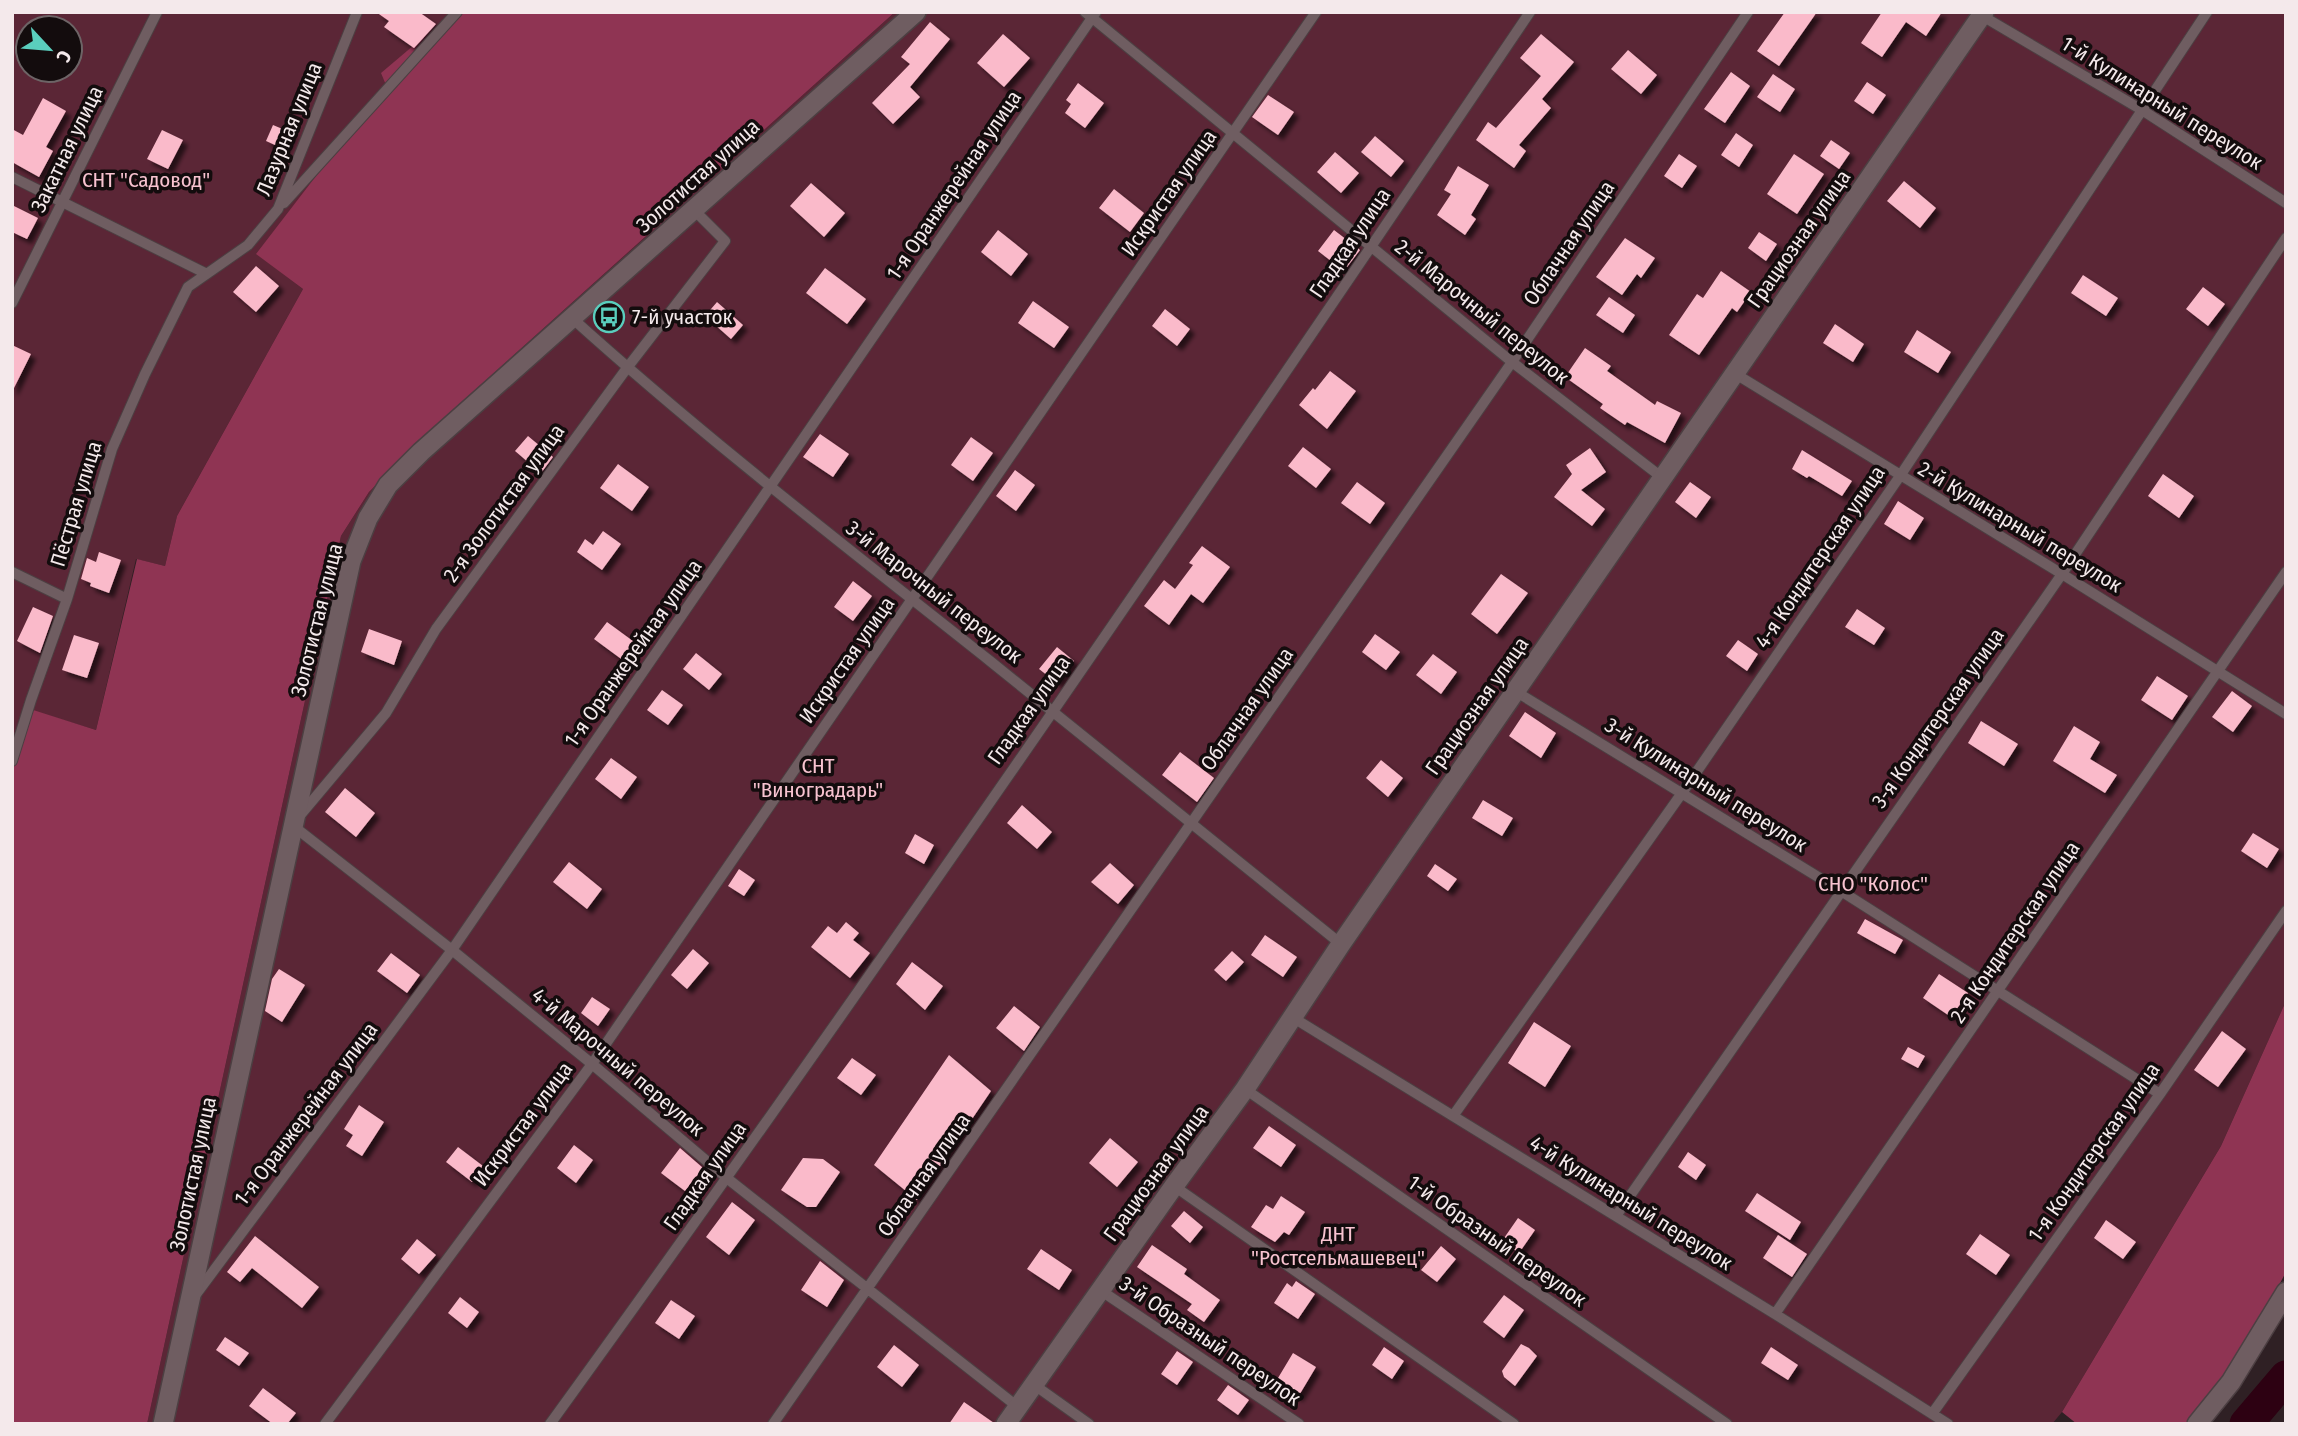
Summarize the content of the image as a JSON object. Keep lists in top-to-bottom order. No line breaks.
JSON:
{"streets":{"street":["Золотистая улица","Грациозная улица"],"lane":["1-й Кулинарный переулок","Лазурная улица","Закатная улица","1-я Оранжерейная улица","Искристая улица","Гладкая улица","Облачная улица","2-й Марочный переулок","2-я Золотистая улица","Пёстрая улица","2-й Кулинарный переулок","4-я Кондитерская улица","3-й Марочный переулок","3-я Кондитерская улица","3-й Кулинарный переулок","2-я Кондитерская улица","4-й Марочный переулок","1-я Кондитерская улица","4-й Кулинарный переулок","1-й Образный переулок","3-й Образный переулок"]},"crossings":[["1-й Кулинарный переулок","Грациозная улица"],["1-й Кулинарный переулок","4-я Кондитерская улица"],["Лазурная улица","Пёстрая улица"],["Золотистая улица","1-я Оранжерейная улица"],["Золотистая улица","2-я Золотистая улица"],["Золотистая улица","3-й Марочный переулок"],["Золотистая улица","4-й Марочный переулок"],["1-я Оранжерейная улица","2-й Марочный переулок"],["1-я Оранжерейная улица","3-й Марочный переулок"],["1-я Оранжерейная улица","4-й Марочный переулок"],["Искристая улица","2-й Марочный переулок"],["Искристая улица","3-й Марочный переулок"],["Искристая улица","4-й Марочный переулок"],["Грациозная улица","2-й Марочный переулок"],["Грациозная улица","2-й Кулинарный переулок"],["Грациозная улица","3-й Марочный переулок"],["Грациозная улица","3-й Кулинарный переулок"],["Грациозная улица","4-й Марочный переулок"],["Грациозная улица","4-й Кулинарный переулок"],["Грациозная улица","1-й Образный переулок"],["Грациозная улица","3-й Образный переулок"],["Гладкая улица","2-й Марочный переулок"],["Гладкая улица","3-й Марочный переулок"],["Гладкая улица","4-й Марочный переулок"],["Облачная улица","2-й Марочный переулок"],["Облачная улица","3-й Марочный переулок"],["Облачная улица","4-й Марочный переулок"],["2-я Золотистая улица","3-й Марочный переулок"],["2-я Золотистая улица","4-й Марочный переулок"],["2-й Кулинарный переулок","4-я Кондитерская улица"],["2-й Кулинарный переулок","3-я Кондитерская улица"],["2-й Кулинарный переулок","2-я Кондитерская улица"],["4-я Кондитерская улица","3-й Кулинарный переулок"],["4-я Кондитерская улица","4-й Кулинарный переулок"],["3-я Кондитерская улица","3-й Кулинарный переулок"],["3-я Кондитерская улица","4-й Кулинарный переулок"],["3-й Кулинарный переулок","2-я Кондитерская улица"],["3-й Кулинарный переулок","1-я Кондитерская улица"],["2-я Кондитерская улица","4-й Кулинарный переулок"],["1-я Кондитерская улица","4-й Кулинарный переулок"]],"parks":["СНТ \"Садовод\"","СНТ \"Виноградарь\"","СНО \"Колос\"","ДНТ \"Ростсельмашевец\""],"places":{"bus stop":["7-й участок"]},"north":"bottom right"}
